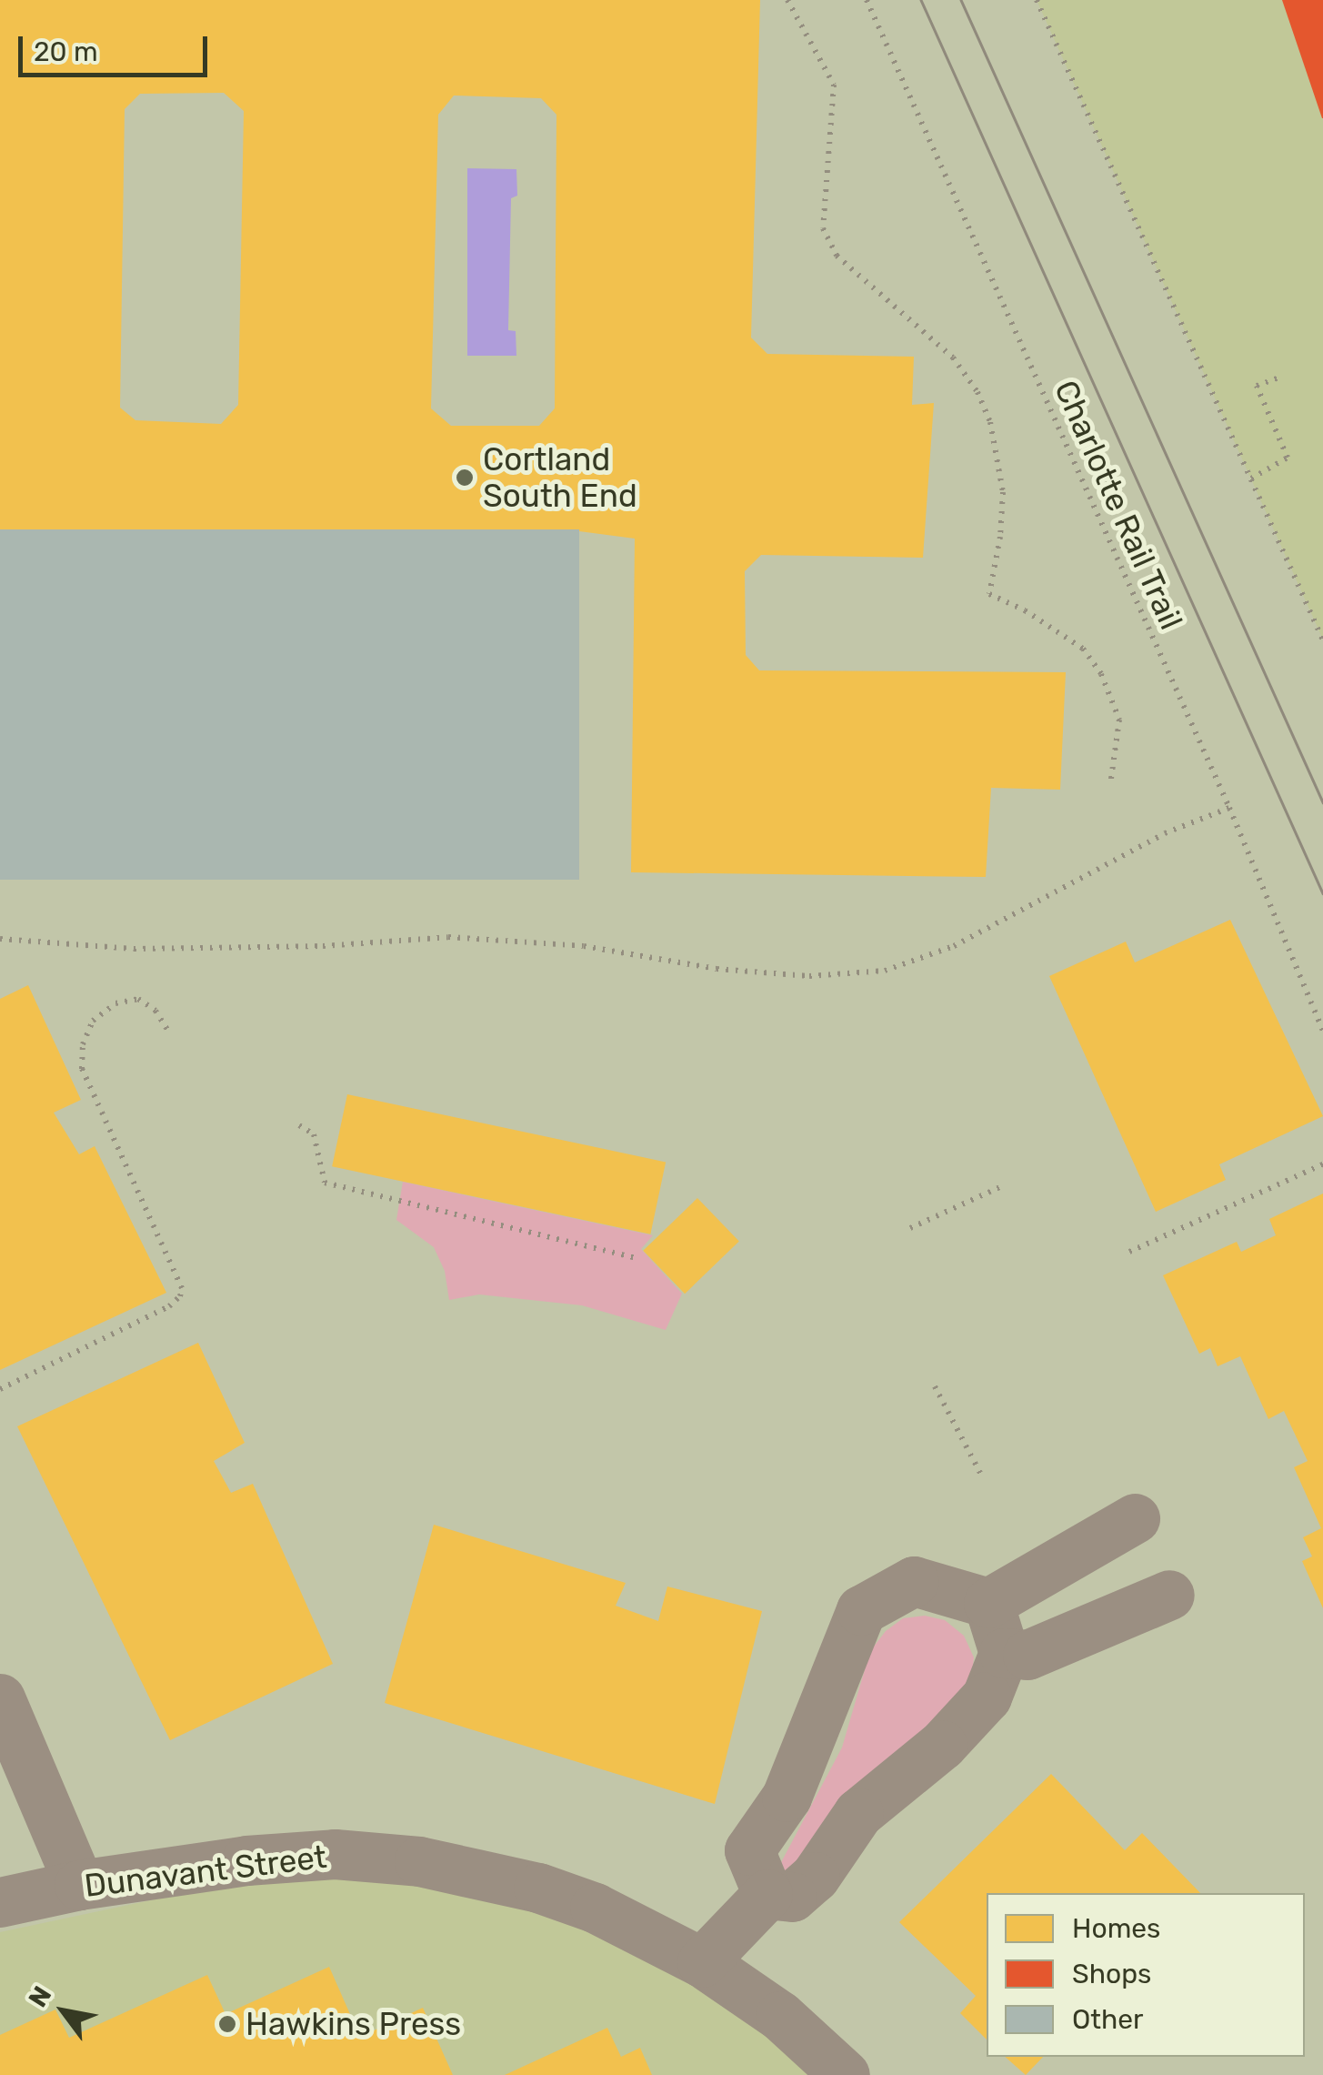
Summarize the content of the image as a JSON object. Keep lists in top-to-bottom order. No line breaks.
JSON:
{"streets":{"street":["Dunavant Street"],"path":["Charlotte Rail Trail"]},"places":["Cortland South End","Hawkins Press"],"legend":["Homes","Shops","Other"],"scale_bar":"20 m","north":"top left"}
